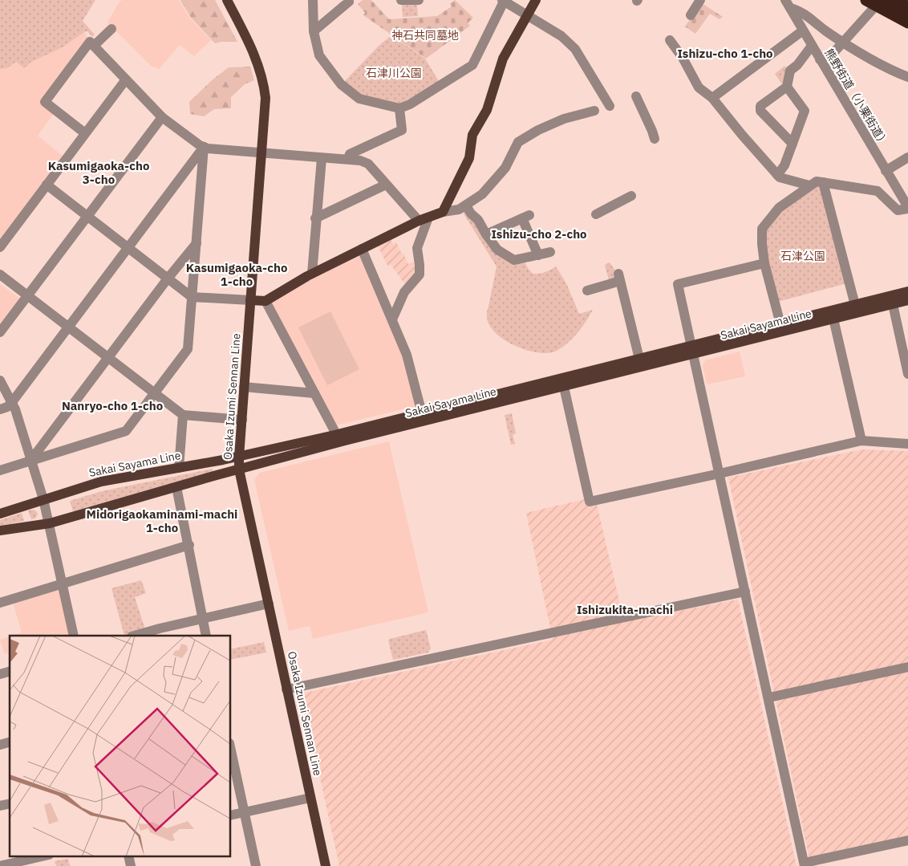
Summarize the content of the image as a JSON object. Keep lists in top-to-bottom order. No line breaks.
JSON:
{"streets":{"main road":["Sakai Sayama Line","Osaka Izumi Sennan Line"],"street":["熊野街道（小栗街道）"]},"crossings":[["Sakai Sayama Line","Osaka Izumi Sennan Line"]],"districts":["Ishizu-cho 1-cho","Kasumigaoka-cho 3-cho","Ishizu-cho 2-cho","Kasumigaoka-cho 1-cho","Nanryo-cho 1-cho","Midorigaokaminami-machi 1-cho","Ishizukita-machi"],"parks":["神石共同墓地","石津川公園","石津公園"]}
